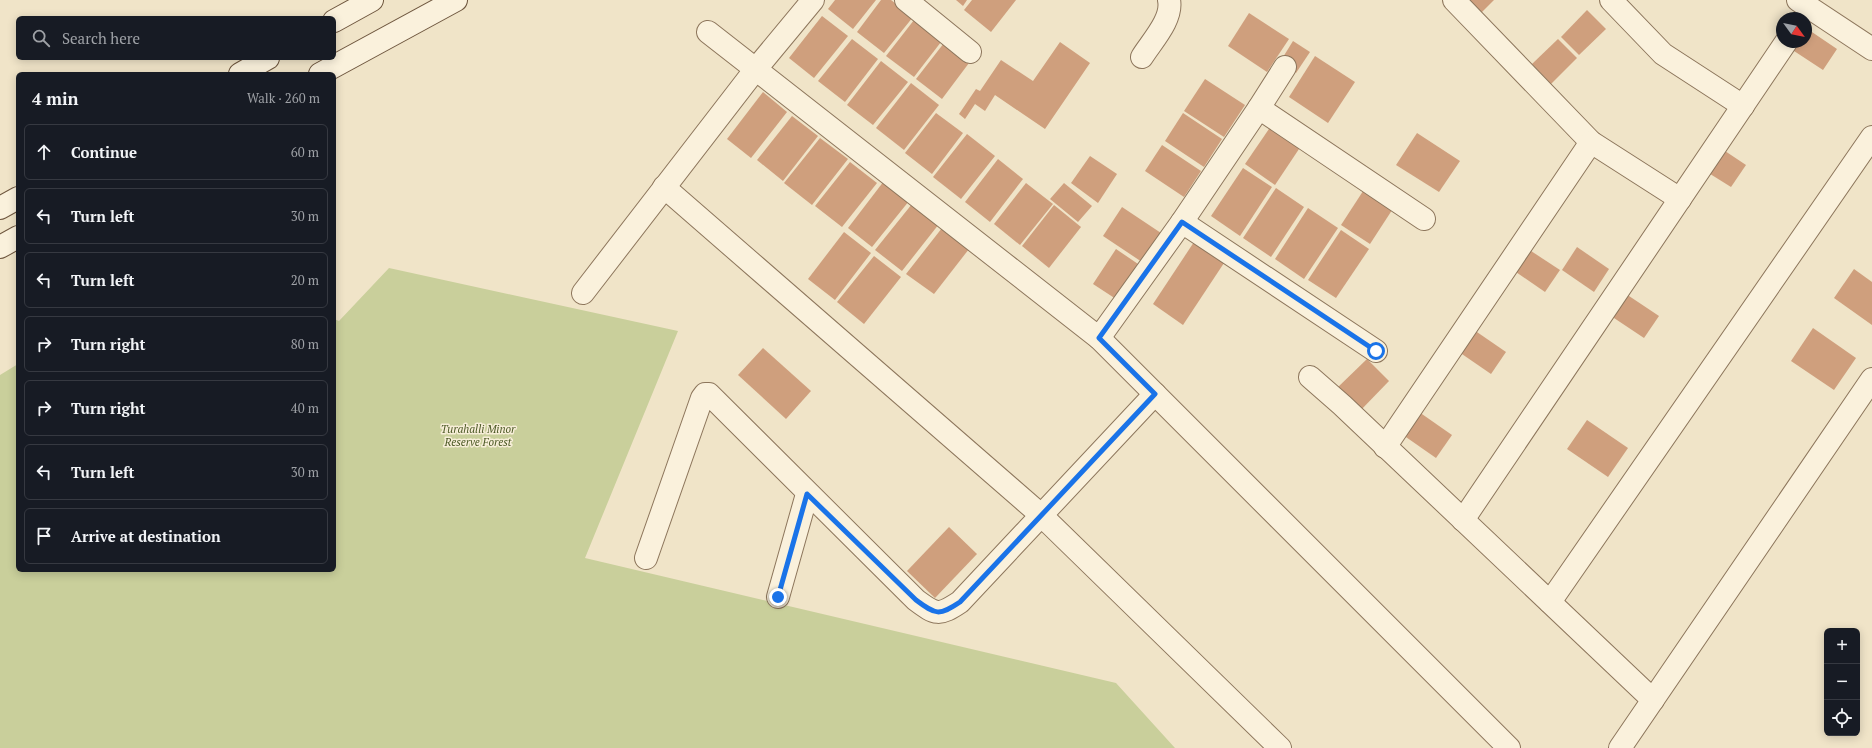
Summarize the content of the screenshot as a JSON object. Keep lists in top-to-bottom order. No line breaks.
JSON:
{"parks":["Turahalli Minor Reserve Forest"],"north":"bottom right","page":{"search":"Search here","heading":["4 min","Walk · 260 m"],"list":[["Continue","60 m"],["Turn left","30 m"],["Turn left","20 m"],["Turn right","80 m"],["Turn right","40 m"],["Turn left","30 m"],"Arrive at destination"],"map_buttons":["+","−"]}}
